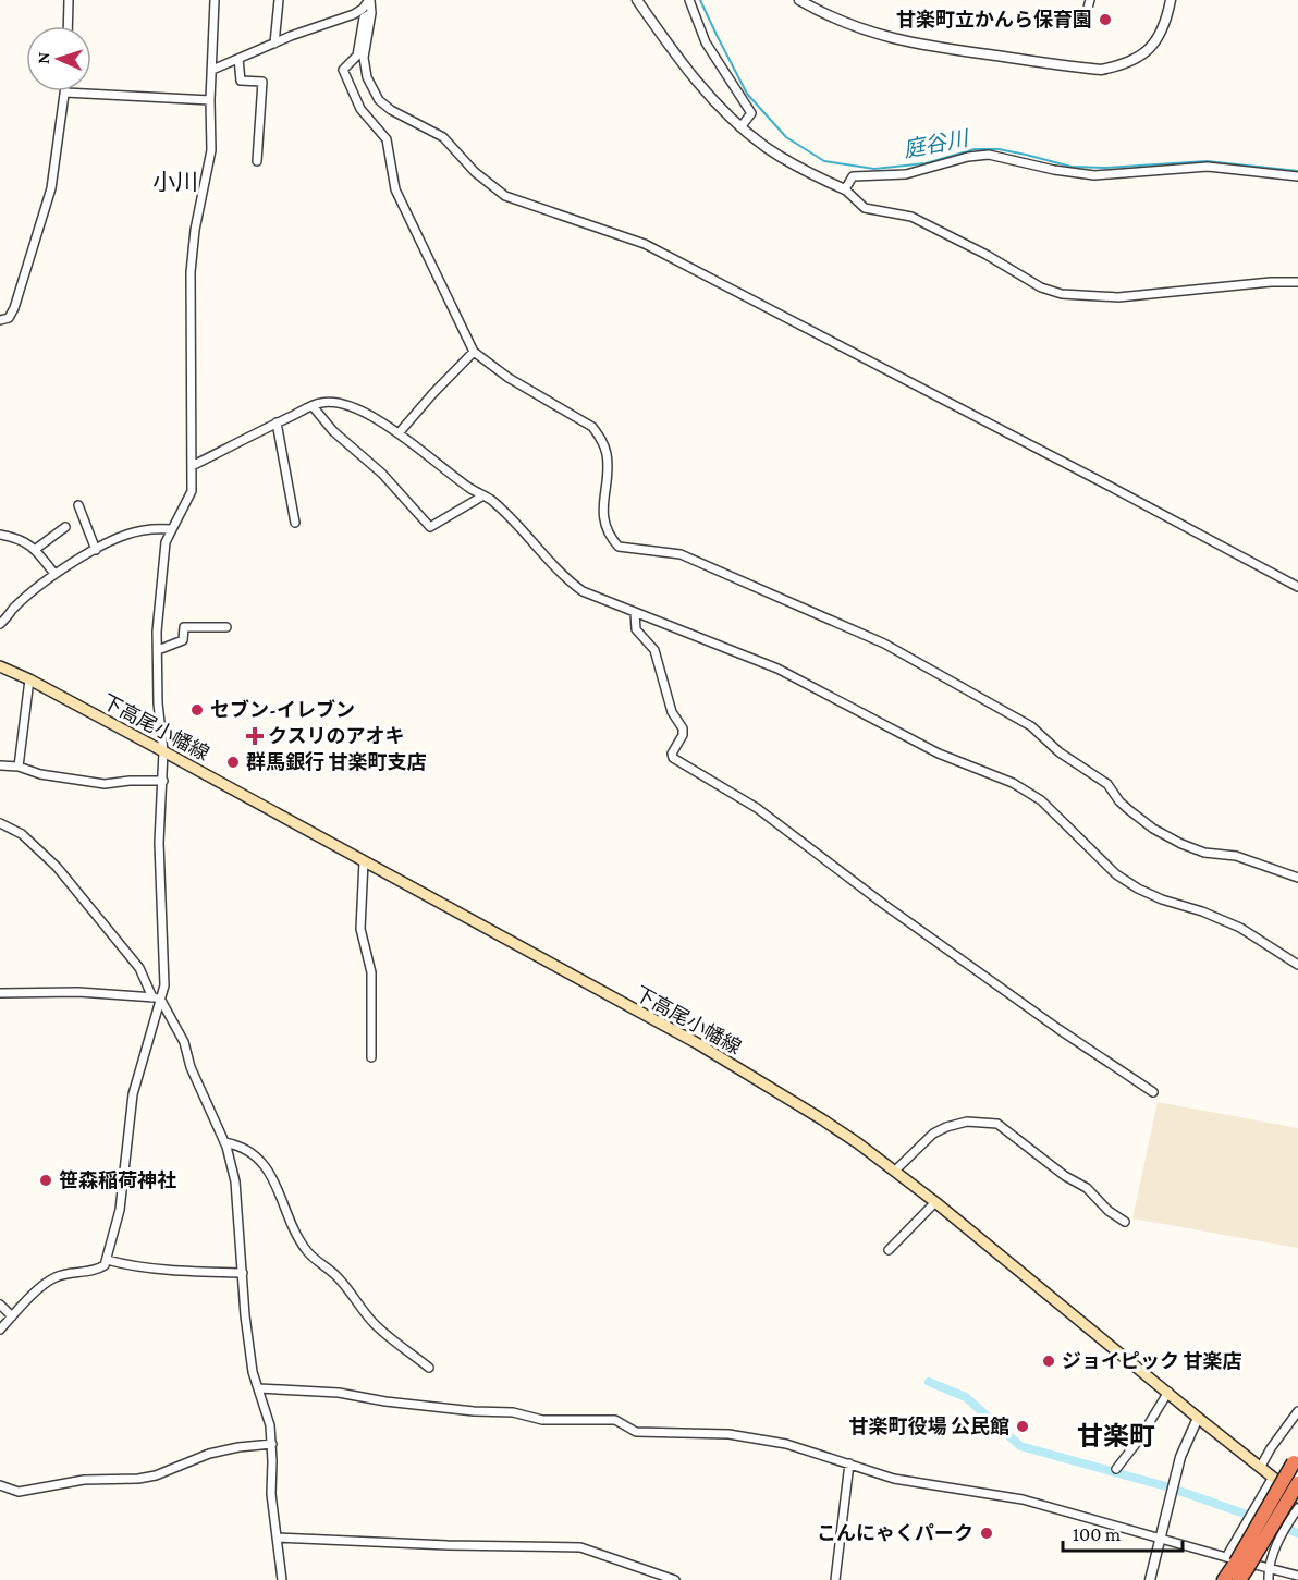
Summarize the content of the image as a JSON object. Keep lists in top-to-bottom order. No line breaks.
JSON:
{"streets":{"main road":["下高尾小幡線"]},"districts":["小川","甘楽町"],"water":["庭谷川"],"places":{"other":["甘楽町立かんら保育園","セブン-イレブン","群馬銀行 甘楽町支店","笹森稲荷神社","ジョイピック 甘楽店","甘楽町役場 公民館","こんにゃくパーク"],"health":["クスリのアオキ"]},"scale_bar":"100 m","north":"left"}
